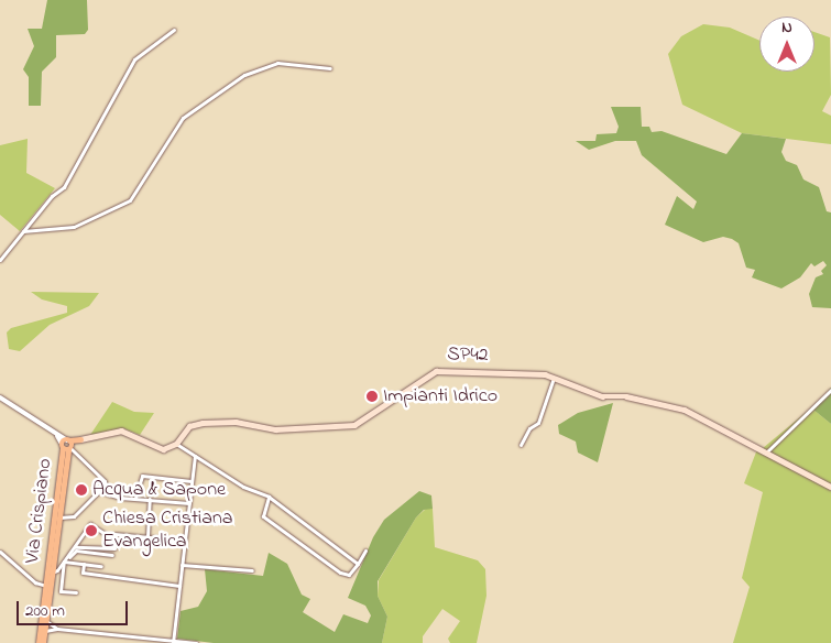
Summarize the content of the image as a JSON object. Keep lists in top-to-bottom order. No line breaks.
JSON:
{"streets":{"main road":["SP42","Via Crispiano"]},"places":["Impianti Idrico","Acqua & Sapone","Chiesa Cristiana Evangelica"],"scale_bar":"200 m","north":"top"}
